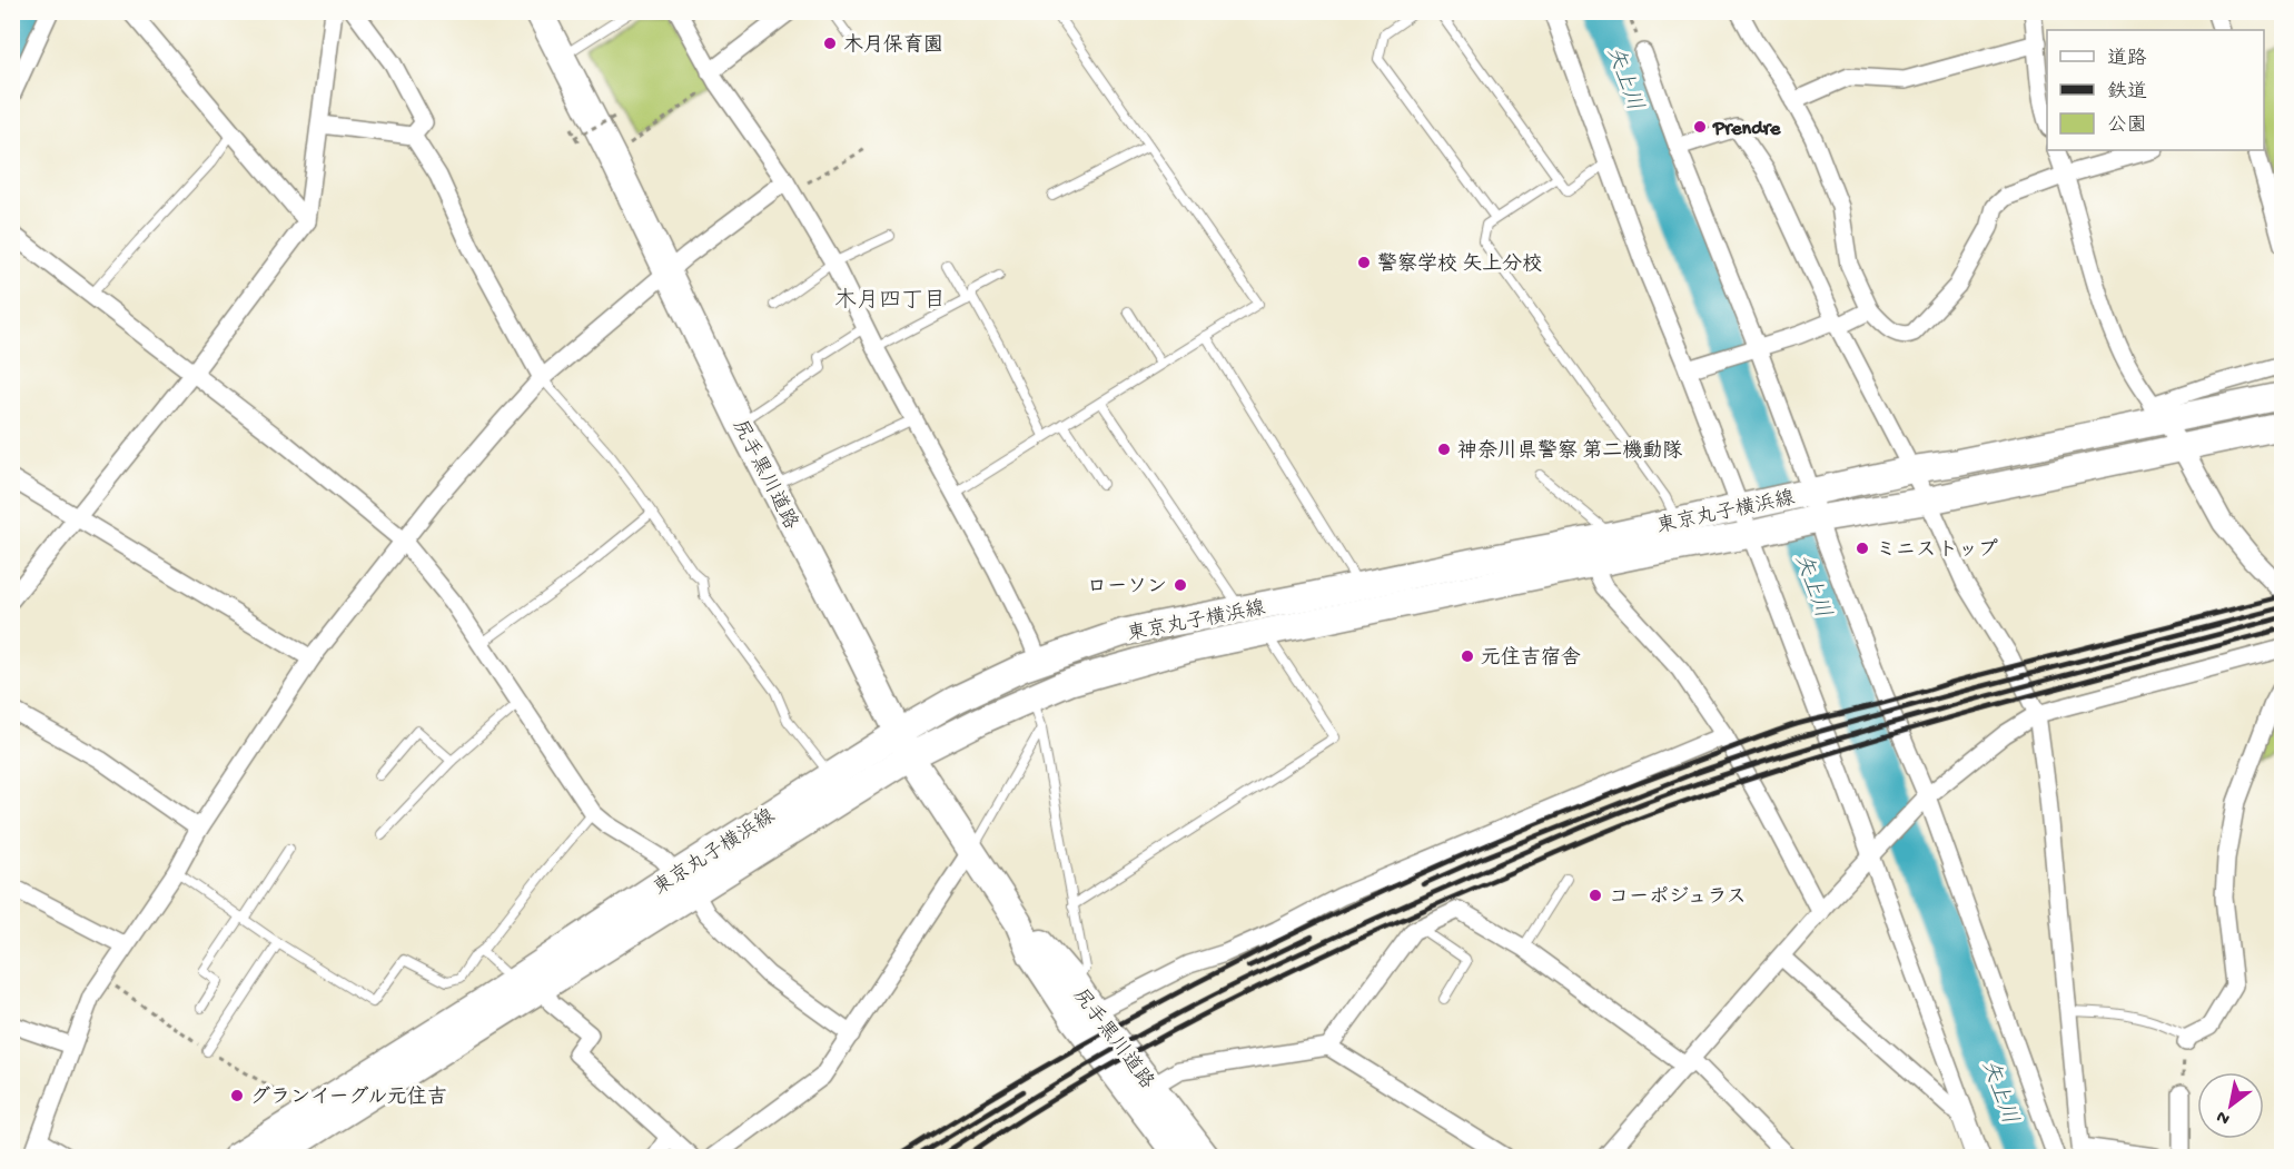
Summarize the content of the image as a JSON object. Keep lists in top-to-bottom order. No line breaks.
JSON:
{"streets":{"main road":["尻手黒川道路","東京丸子横浜線"]},"crossings":[["尻手黒川道路","東京丸子横浜線"]],"districts":["木月四丁目"],"water":["矢上川"],"places":["木月保育園","Prendre","警察学校 矢上分校","神奈川県警察 第二機動隊","ミニストップ","ローソン","元住吉宿舎","コーポジュラス","グランイーグル元住吉"],"legend":["道路","鉄道","公園"],"north":"bottom left"}
